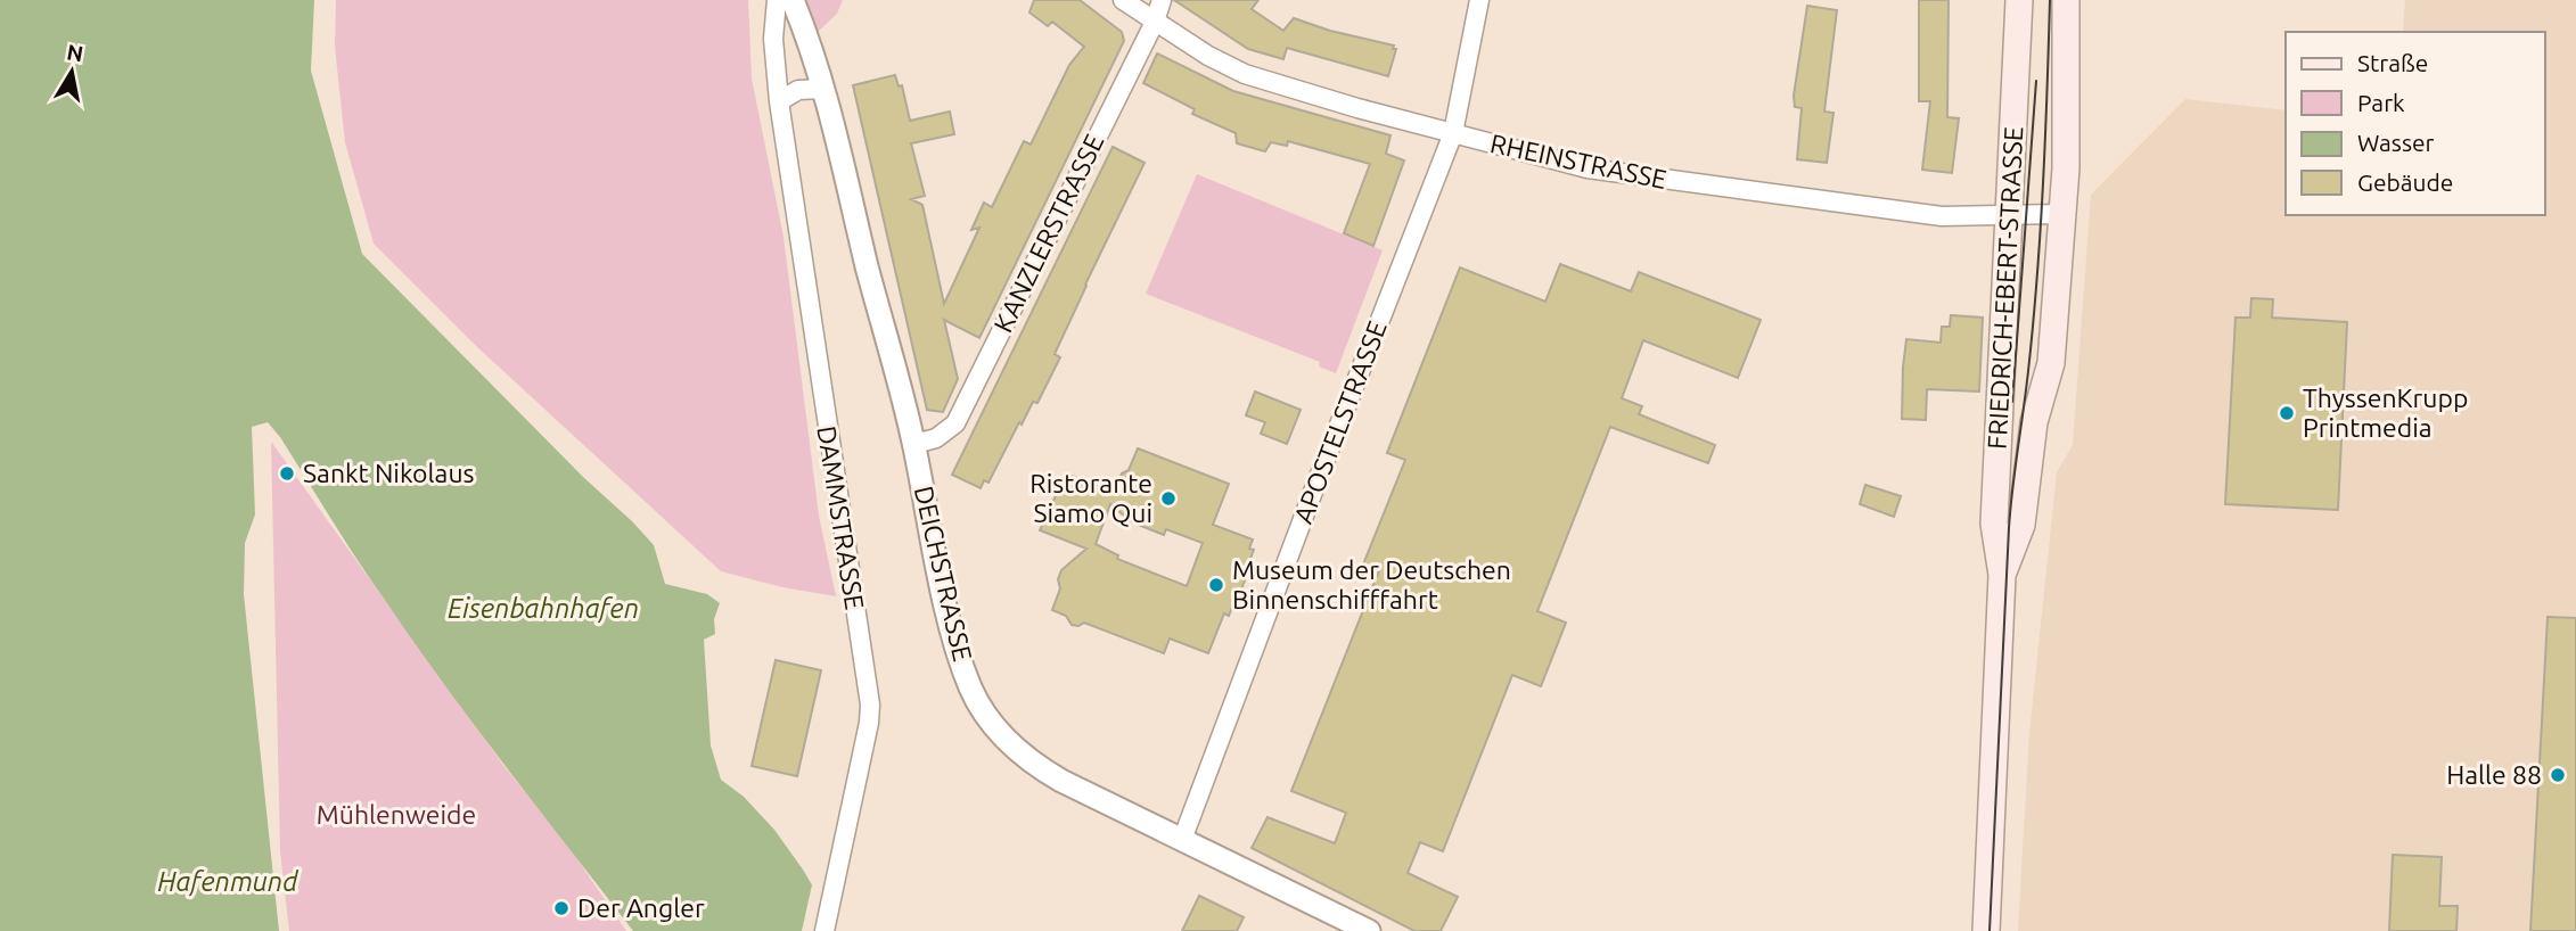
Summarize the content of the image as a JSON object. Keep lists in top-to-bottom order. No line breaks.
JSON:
{"streets":{"main road":["FRIEDRICH-EBERT-STRASSE"],"street":["RHEINSTRASSE","KANZLERSTRASSE","APOSTELSTRASSE","DAMMSTRASSE","DEICHSTRASSE"]},"crossings":[["RHEINSTRASSE","KANZLERSTRASSE"],["RHEINSTRASSE","FRIEDRICH-EBERT-STRASSE"],["RHEINSTRASSE","APOSTELSTRASSE"],["KANZLERSTRASSE","DEICHSTRASSE"],["APOSTELSTRASSE","DEICHSTRASSE"]],"water":["Eisenbahnhafen","Hafenmund"],"parks":["Mühlenweide"],"places":["ThyssenKrupp Printmedia","Sankt Nikolaus","Ristorante Siamo Qui","Museum der Deutschen Binnenschifffahrt","Halle 88","Der Angler"],"legend":["Straße","Park","Wasser","Gebäude"],"north":"top"}
